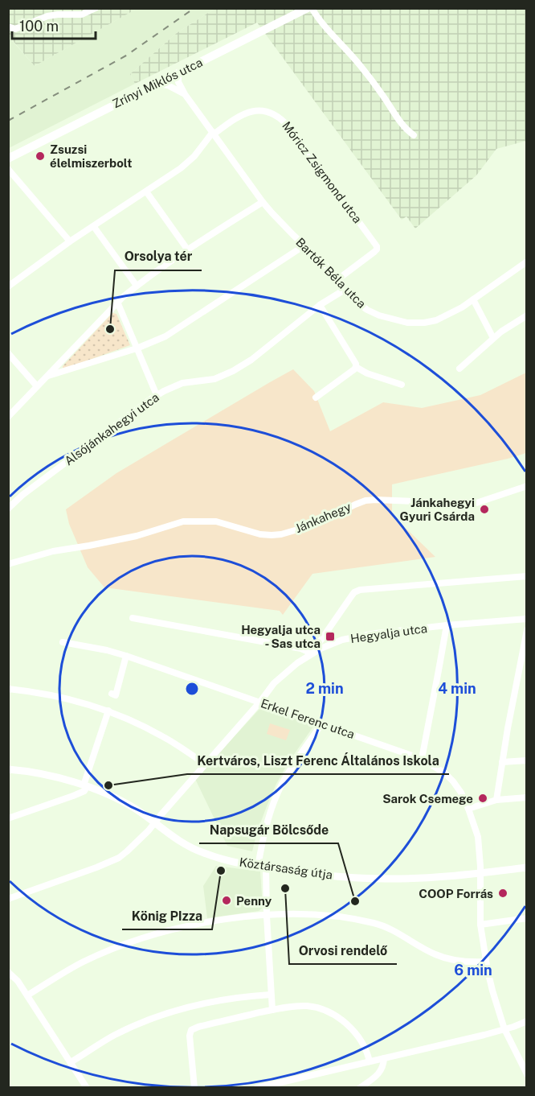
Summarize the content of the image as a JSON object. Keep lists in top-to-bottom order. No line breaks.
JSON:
{"streets":{"main road":["Zrínyi Miklós utca"],"street":["Móricz Zsigmond utca","Bartók Béla utca","Alsójánkahegyi utca","Jánkahegy","Hegyalja utca","Erkel Ferenc utca","Köztársaság útja"]},"crossings":[["Móricz Zsigmond utca","Bartók Béla utca"],["Bartók Béla utca","Alsójánkahegyi utca"],["Hegyalja utca","Erkel Ferenc utca"],["Hegyalja utca","Köztársaság útja"],["Erkel Ferenc utca","Köztársaság útja"]],"places":{"other":["Zsuzsi élelmiszerbolt","Orsolya tér","Jánkahegyi Gyuri Csárda","Kertváros, Liszt Ferenc Általános Iskola","Sarok Csemege","König PIzza","Orvosi rendelő","COOP Forrás","Penny","Napsugár Bölcsőde"],"transit":["Hegyalja utca - Sas utca"]},"scale_bar":"100 m","rings":["2 min","4 min","6 min"]}
